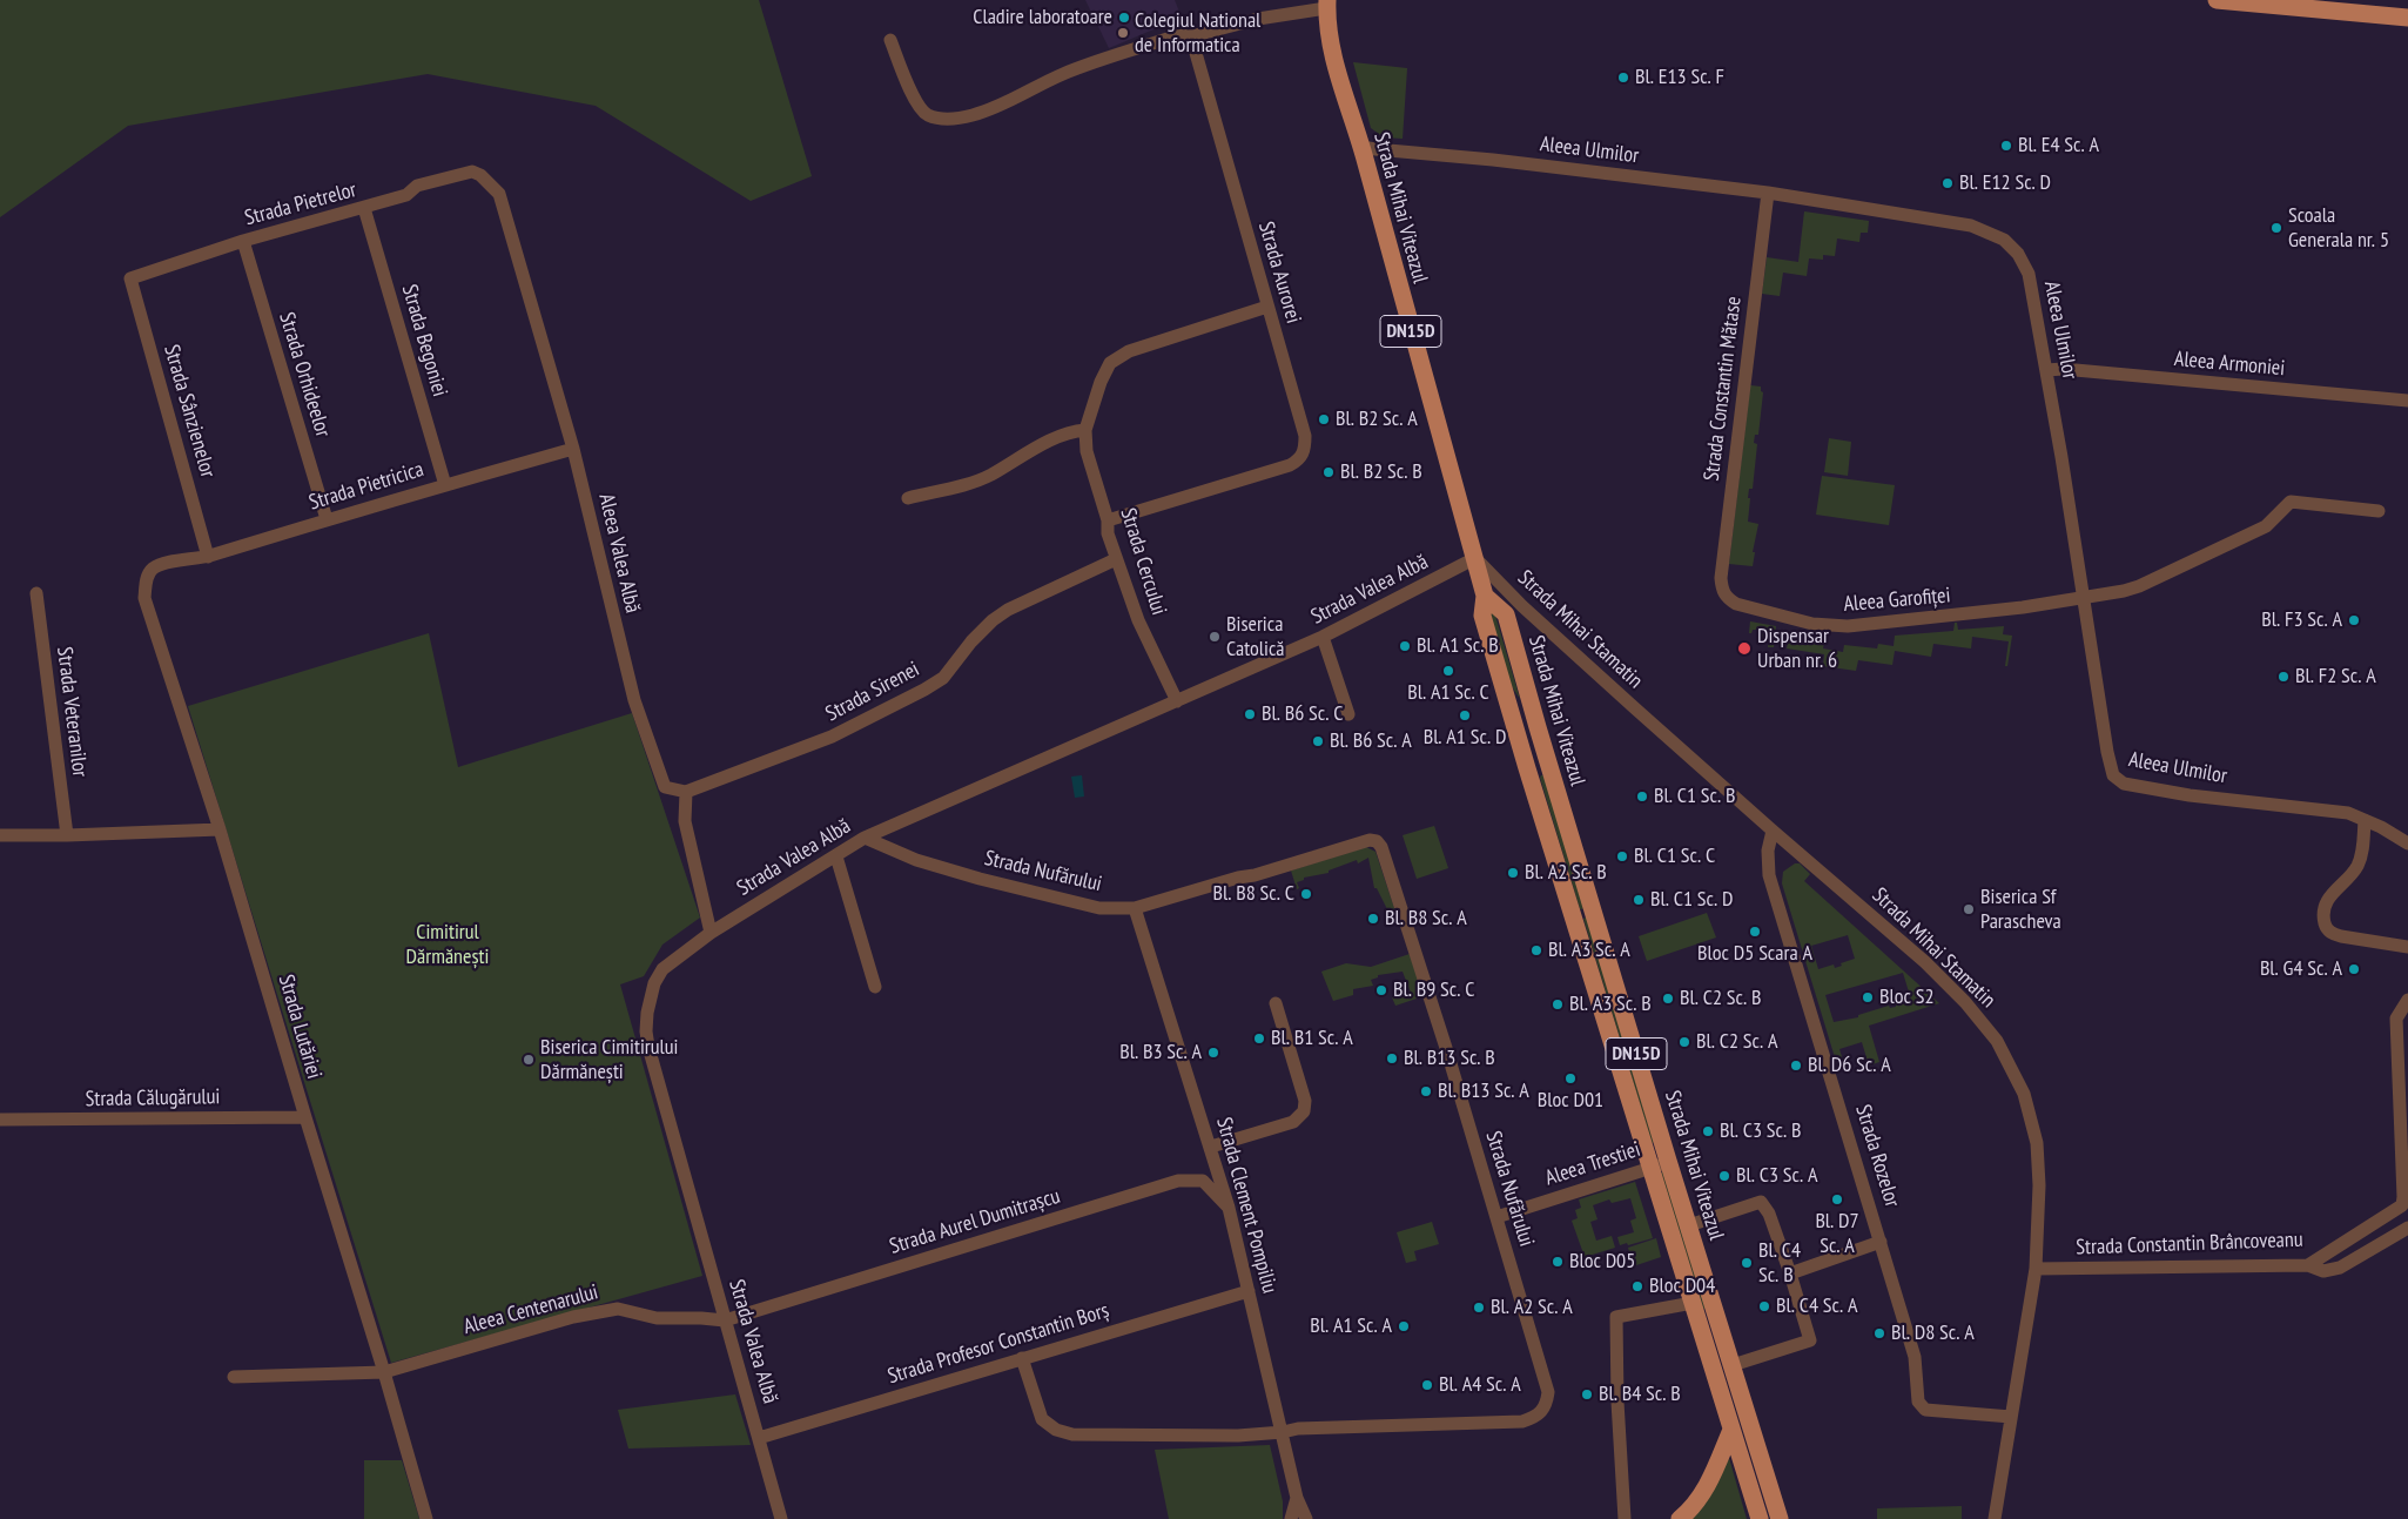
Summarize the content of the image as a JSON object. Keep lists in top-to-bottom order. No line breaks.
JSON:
{"streets":{"main road":["Strada Mihai Viteazul","DN15D"],"street":["Aleea Ulmilor","Strada Pietrelor","Strada Aurorei","Strada Begoniei","Aleea Armoniei","Strada Orhideelor","Strada Constantin Mătase","Strada Sânzienelor","Strada Pietricica","Aleea Valea Albă","Strada Cercului","Strada Valea Albă","Aleea Garofiței","Strada Mihai Stamatin","Strada Sirenei","Strada Veteranilor","Strada Nufărului","Strada Lutăriei","Strada Călugărului","Strada Rozelor","Aleea Trestiei","Strada Clement Pompiliu","Strada Aurel Dumitrașcu","Strada Constantin Brâncoveanu","Aleea Centenarului","Strada Profesor Constantin Borș"]},"crossings":[["Aleea Ulmilor","Strada Mihai Viteazul"],["Aleea Ulmilor","Aleea Armoniei"],["Aleea Ulmilor","Strada Constantin Mătase"],["Aleea Ulmilor","Aleea Garofiței"],["Strada Pietrelor","Strada Begoniei"],["Strada Pietrelor","Strada Orhideelor"],["Strada Pietrelor","Strada Sânzienelor"],["Strada Pietrelor","Aleea Valea Albă"],["Strada Mihai Viteazul","Strada Valea Albă"],["Strada Mihai Viteazul","Strada Mihai Stamatin"],["Strada Mihai Viteazul","Aleea Trestiei"],["Strada Aurorei","Strada Cercului"],["Strada Begoniei","Strada Pietricica"],["Strada Orhideelor","Strada Pietricica"],["Strada Constantin Mătase","Aleea Garofiței"],["Strada Sânzienelor","Strada Pietricica"],["Strada Pietricica","Aleea Valea Albă"],["Strada Pietricica","Strada Lutăriei"],["Aleea Valea Albă","Strada Sirenei"],["Strada Cercului","Strada Valea Albă"],["Strada Cercului","Strada Sirenei"],["Strada Valea Albă","Strada Mihai Stamatin"],["Strada Valea Albă","Strada Nufărului"],["Strada Valea Albă","Strada Aurel Dumitrașcu"],["Strada Valea Albă","Aleea Centenarului"],["Strada Valea Albă","Strada Profesor Constantin Borș"],["Strada Mihai Stamatin","Strada Rozelor"],["Strada Mihai Stamatin","Strada Constantin Brâncoveanu"],["Strada Nufărului","Aleea Trestiei"],["Strada Nufărului","Strada Clement Pompiliu"],["Strada Nufărului","Strada Profesor Constantin Borș"],["Strada Lutăriei","Strada Călugărului"],["Strada Lutăriei","Aleea Centenarului"],["Strada Clement Pompiliu","Strada Aurel Dumitrașcu"],["Strada Clement Pompiliu","Strada Profesor Constantin Borș"],["Strada Aurel Dumitrașcu","Aleea Centenarului"]],"parks":["Cimitirul Dărmănești"],"places":["Cladire laboratoare","Colegiul National de Informatica","Bl. E13 Sc. F","Bl. E4 Sc. A","Bl. E12 Sc. D","Scoala Generala nr. 5","Bl. B2 Sc. A","Bl. B2 Sc. B","Bl. F3 Sc. A","Biserica Catolică","Bl. A1 Sc. B","Dispensar Urban nr. 6","Bl. A1 Sc. C","Bl. F2 Sc. A","Bl. B6 Sc. C","Bl. A1 Sc. D","Bl. B6 Sc. A","Bl. C1 Sc. B","Bl. C1 Sc. C","Bl. A2 Sc. B","Bl. B8 Sc. C","Bl. C1 Sc. D","Biserica Sf Parascheva","Bl. B8 Sc. A","Bloc D5 Scara A","Bl. A3 Sc. A","Bl. G4 Sc. A","Bl. B9 Sc. C","Bloc S2","Bl. C2 Sc. B","Bl. A3 Sc. B","Bl. B1 Sc. A","Bl. C2 Sc. A","Bl. B3 Sc. A","Bl. B13 Sc. B","Biserica Cimitirului Dărmănești","Bl. D6 Sc. A","Bloc D01","Bl. B13 Sc. A","Bl. C3 Sc. B","Bl. C3 Sc. A","Bl. D7 Sc. A","Bloc D05","Bl. C4 Sc. B","Bloc D04","Bl. C4 Sc. A","Bl. A2 Sc. A","Bl. A1 Sc. A","Bl. D8 Sc. A","Bl. A4 Sc. A","Bl. B4 Sc. B"]}
